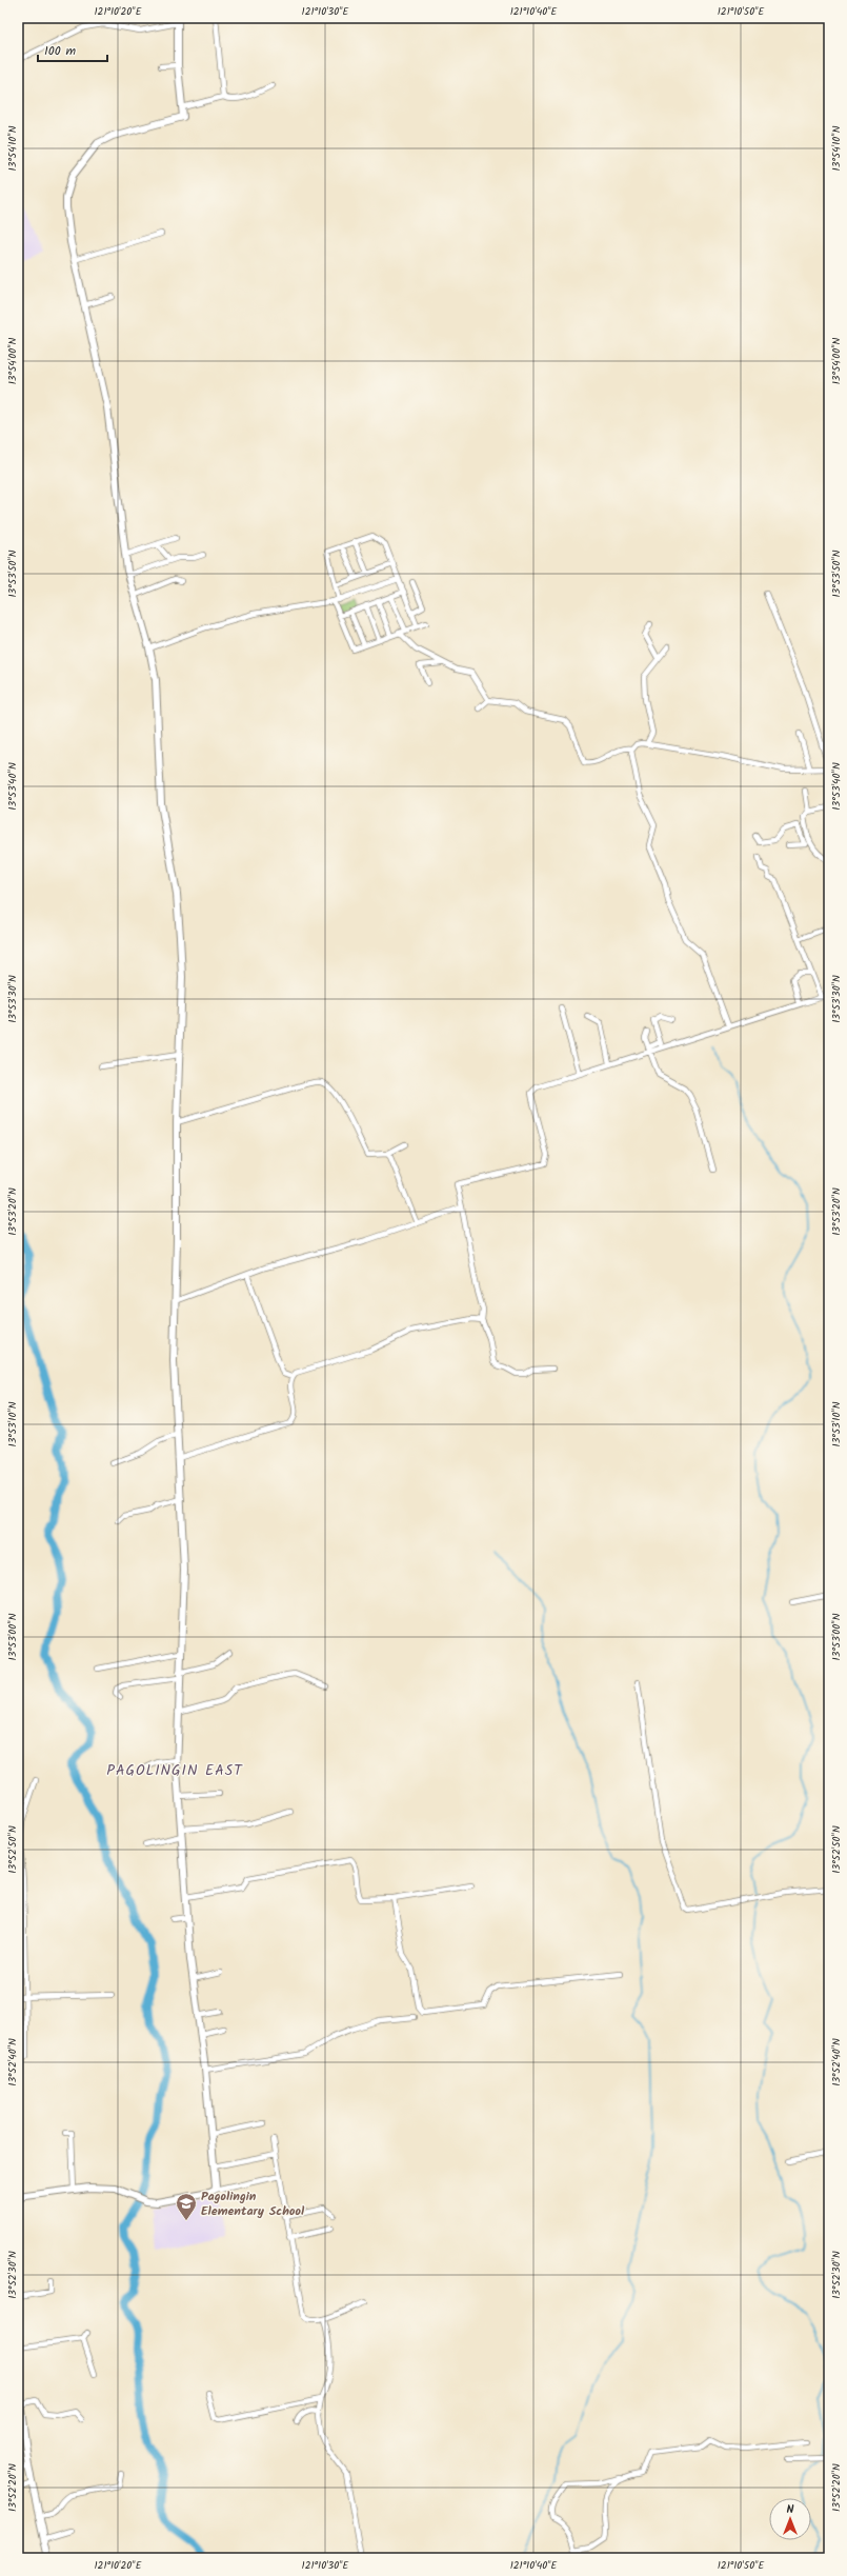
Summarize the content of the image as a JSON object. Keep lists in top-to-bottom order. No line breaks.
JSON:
{"districts":["PAGOLINGIN EAST"],"places":{"school or university":["Pagolingin Elementary School"]},"scale_bar":"100 m","north":"top","coordinates":["121°10'20\"E","121°10'30\"E","121°10'40\"E","121°10'50\"E","13°54'10\"N","13°54'00\"N","13°53'50\"N","13°53'40\"N","13°53'30\"N","13°53'20\"N","13°53'10\"N","13°53'00\"N","13°52'50\"N","13°52'40\"N","13°52'30\"N","13°52'20\"N"]}
